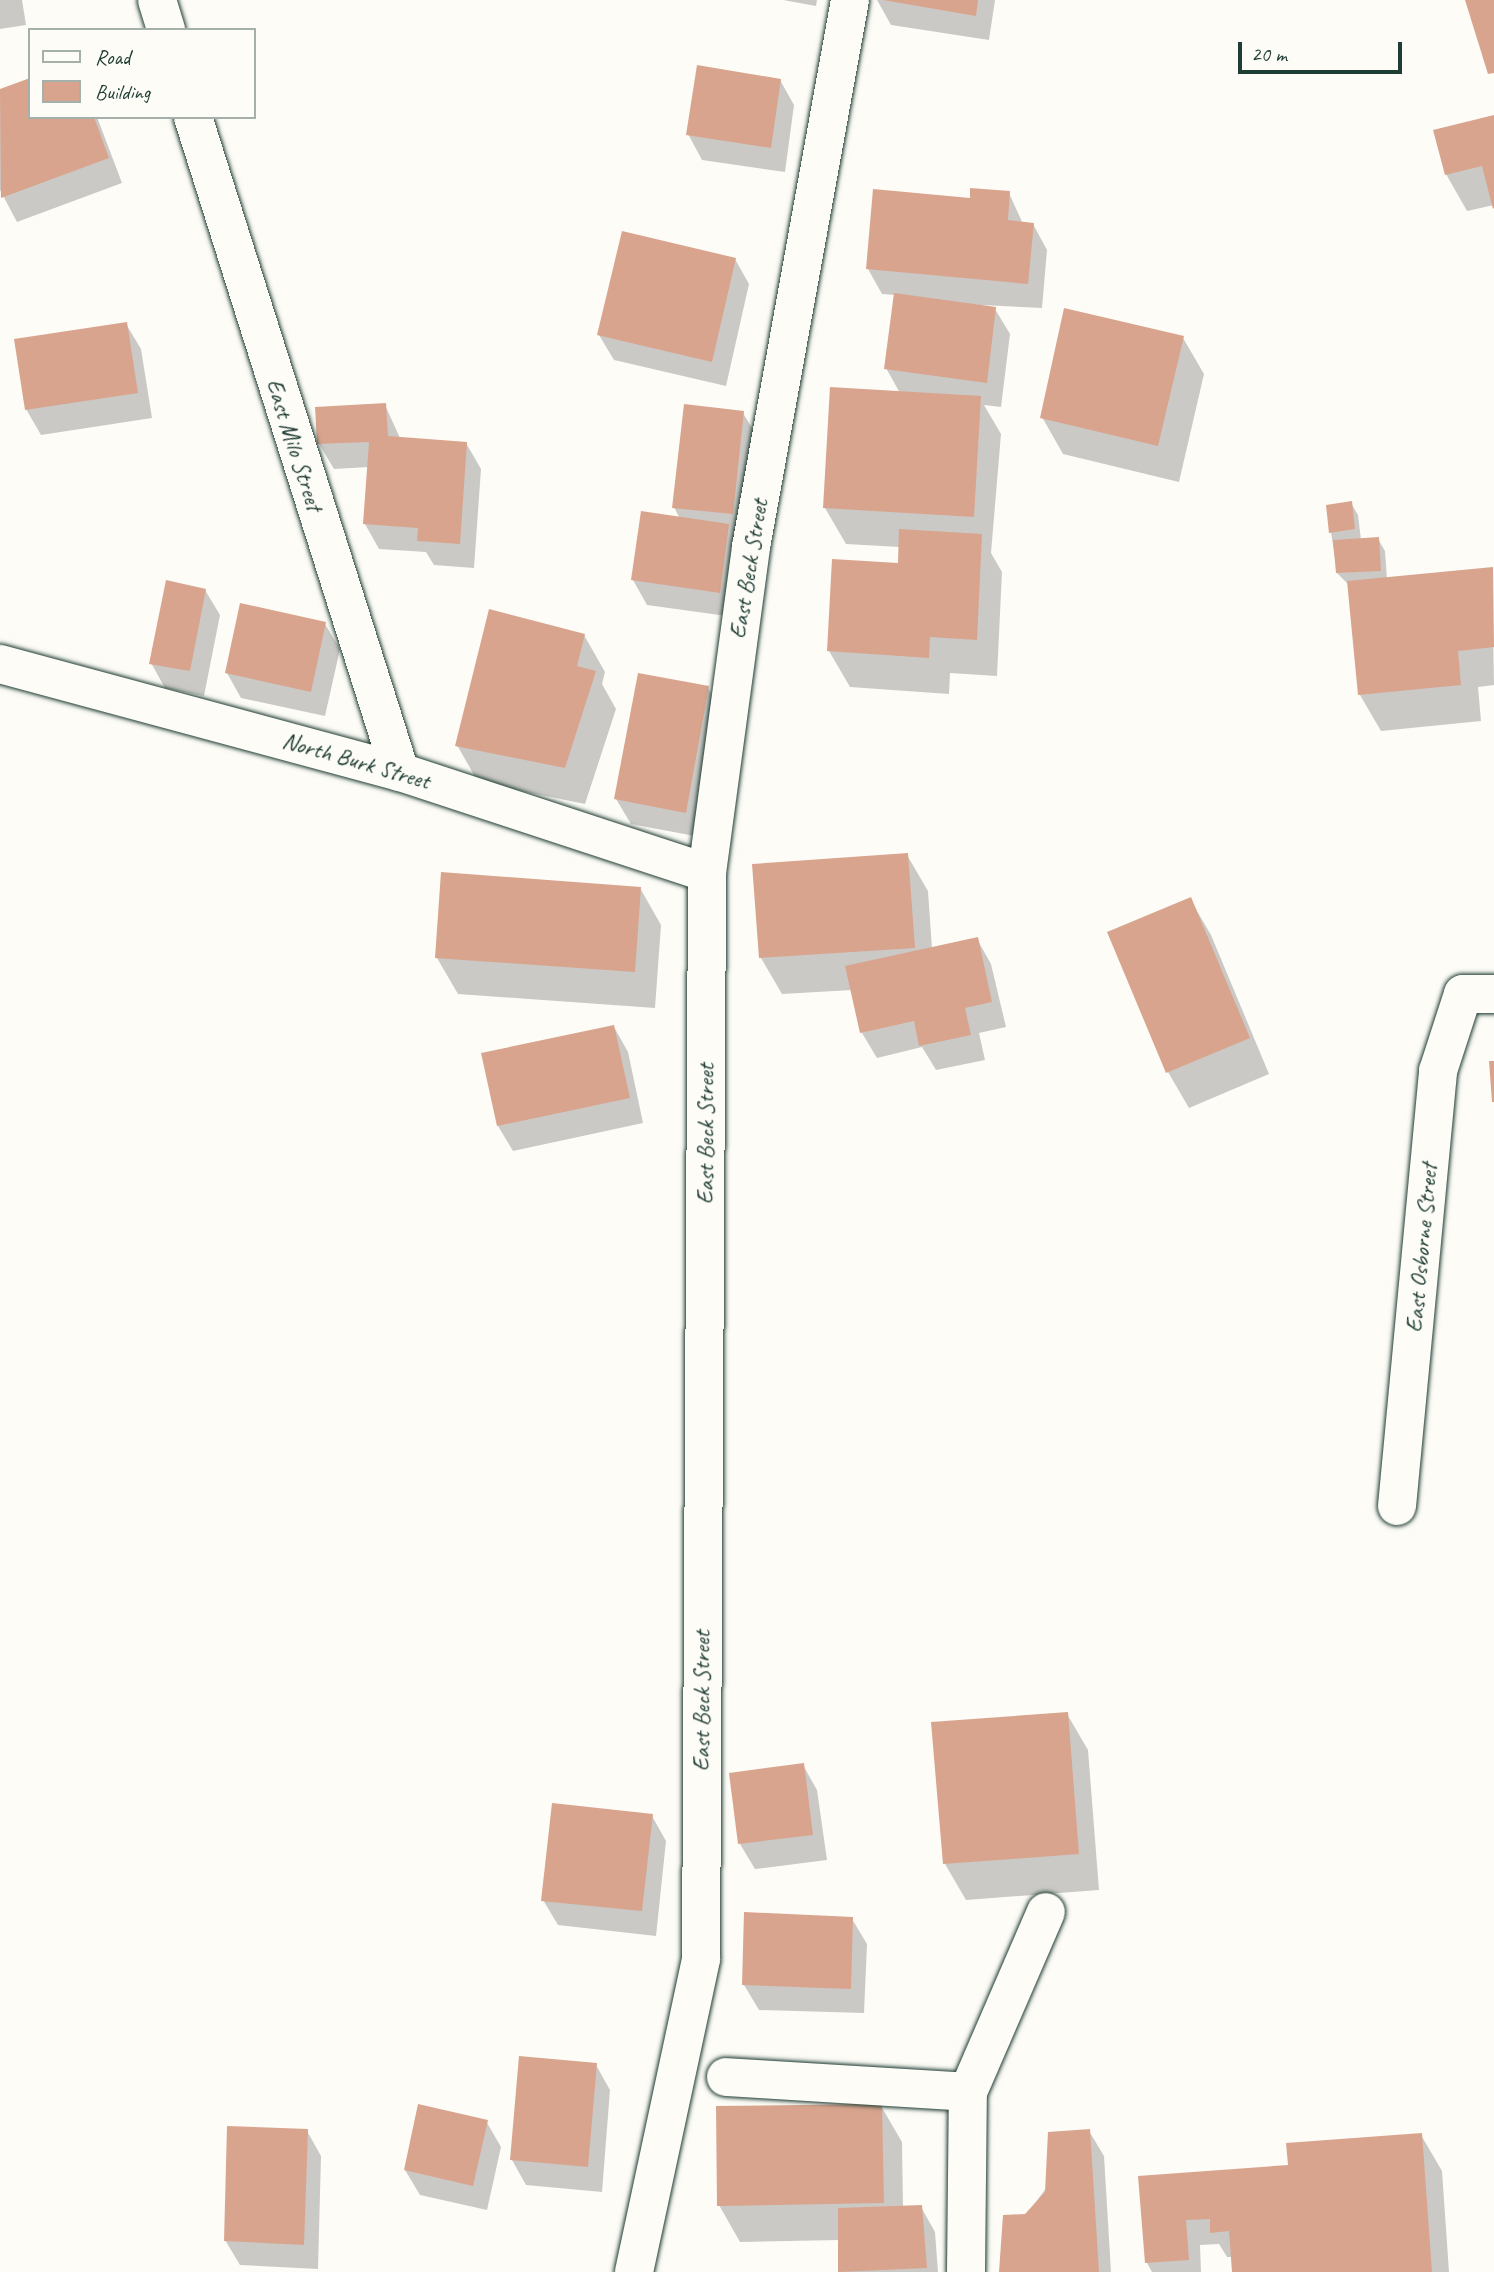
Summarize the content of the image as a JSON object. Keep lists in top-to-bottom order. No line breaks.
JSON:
{"streets":{"street":["East Milo Street","East Beck Street","North Burk Street","East Osborne Street"]},"crossings":[["East Milo Street","North Burk Street"],["East Beck Street","North Burk Street"]],"legend":["Road","Building"],"scale_bar":"20 m"}
